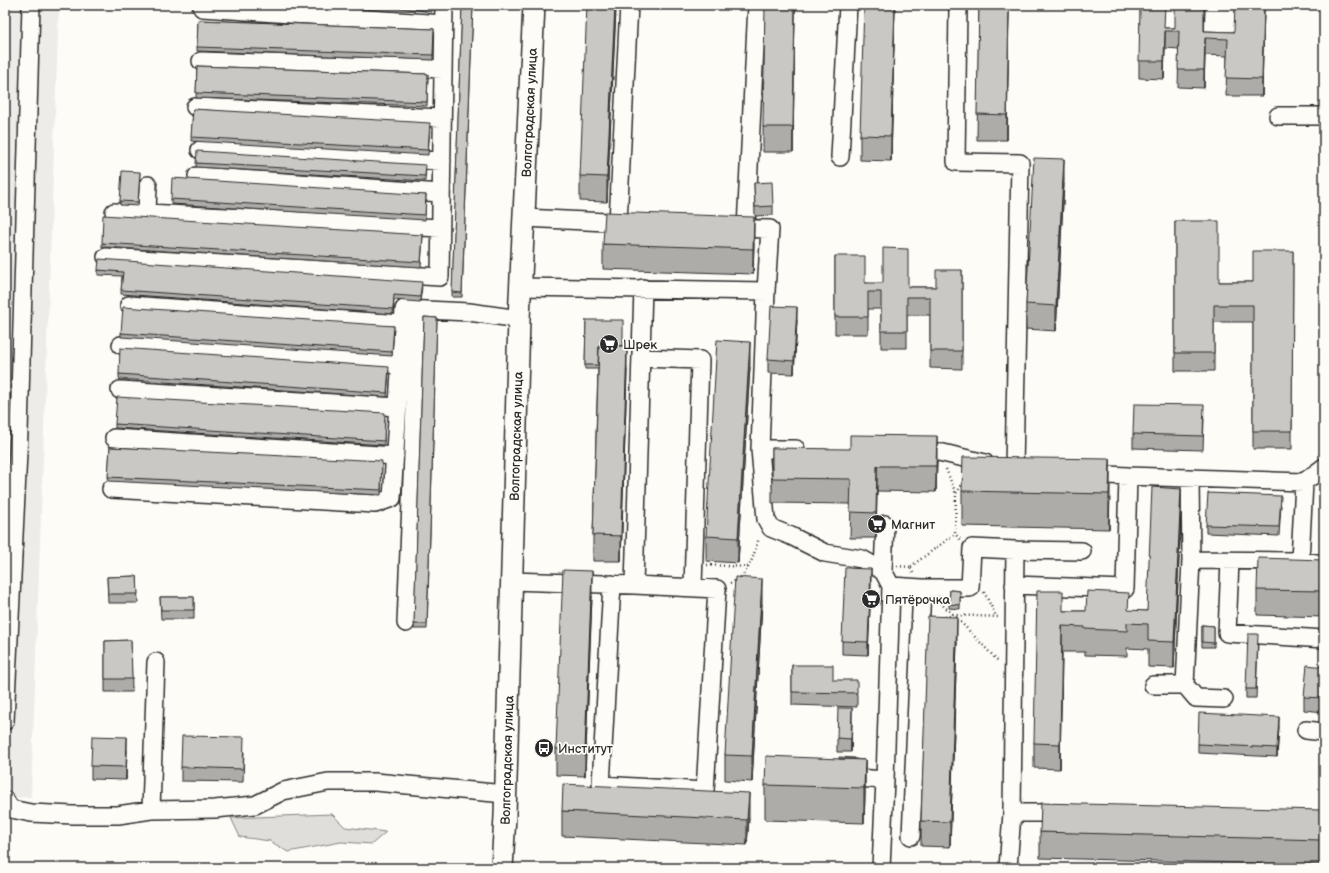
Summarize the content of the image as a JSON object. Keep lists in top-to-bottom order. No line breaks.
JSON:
{"streets":{"main road":["Волгоградская улица"]},"places":{"supermarket":["Шрек","Магнит","Пятёрочка"],"bus stop":["Институт"]}}
